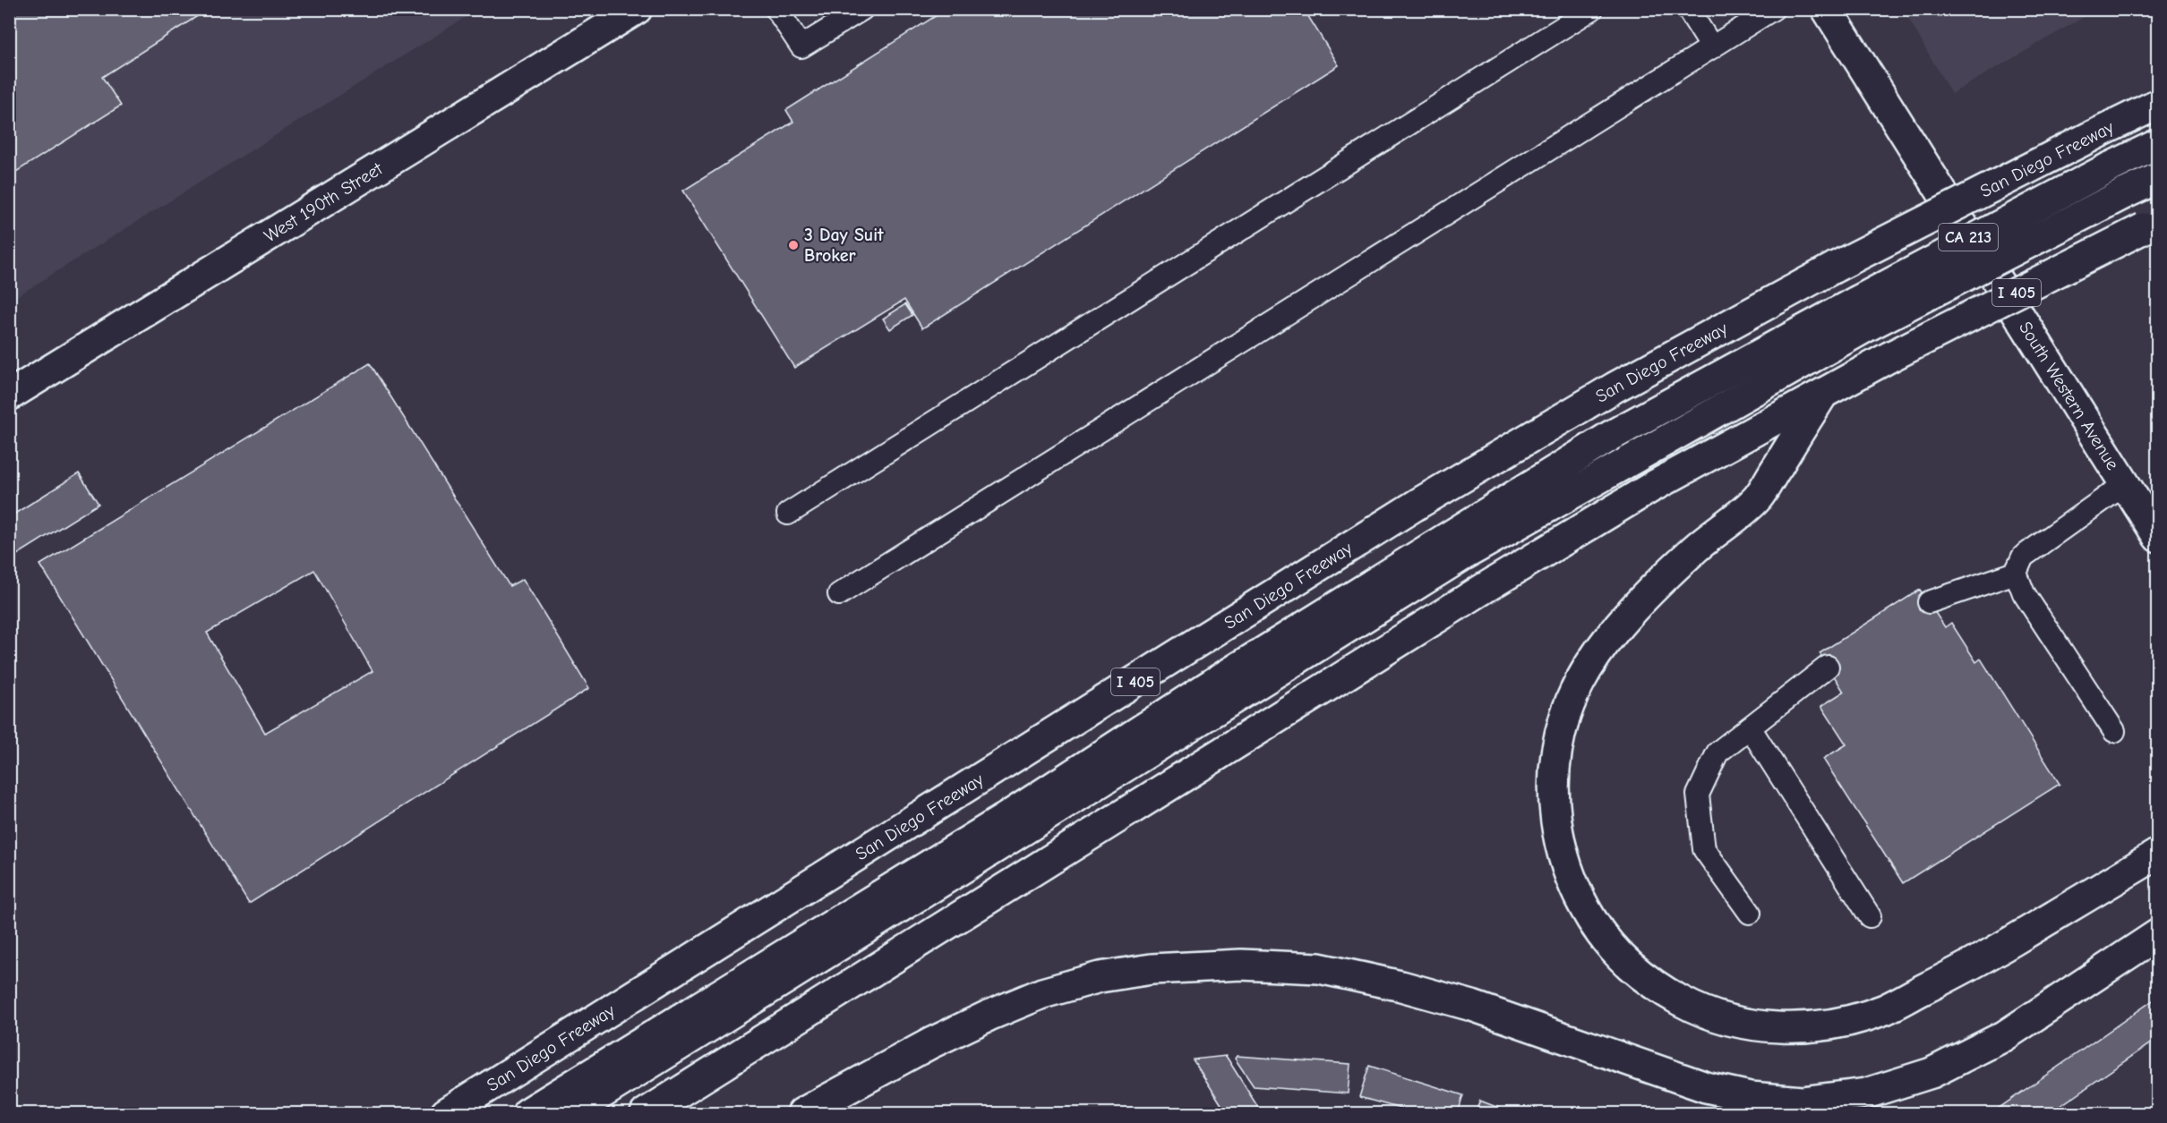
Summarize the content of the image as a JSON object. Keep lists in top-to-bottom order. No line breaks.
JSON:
{"streets":{"main road":["San Diego Freeway","West 190th Street","CA 213","I 405","South Western Avenue"]},"places":["3 Day Suit Broker"]}
